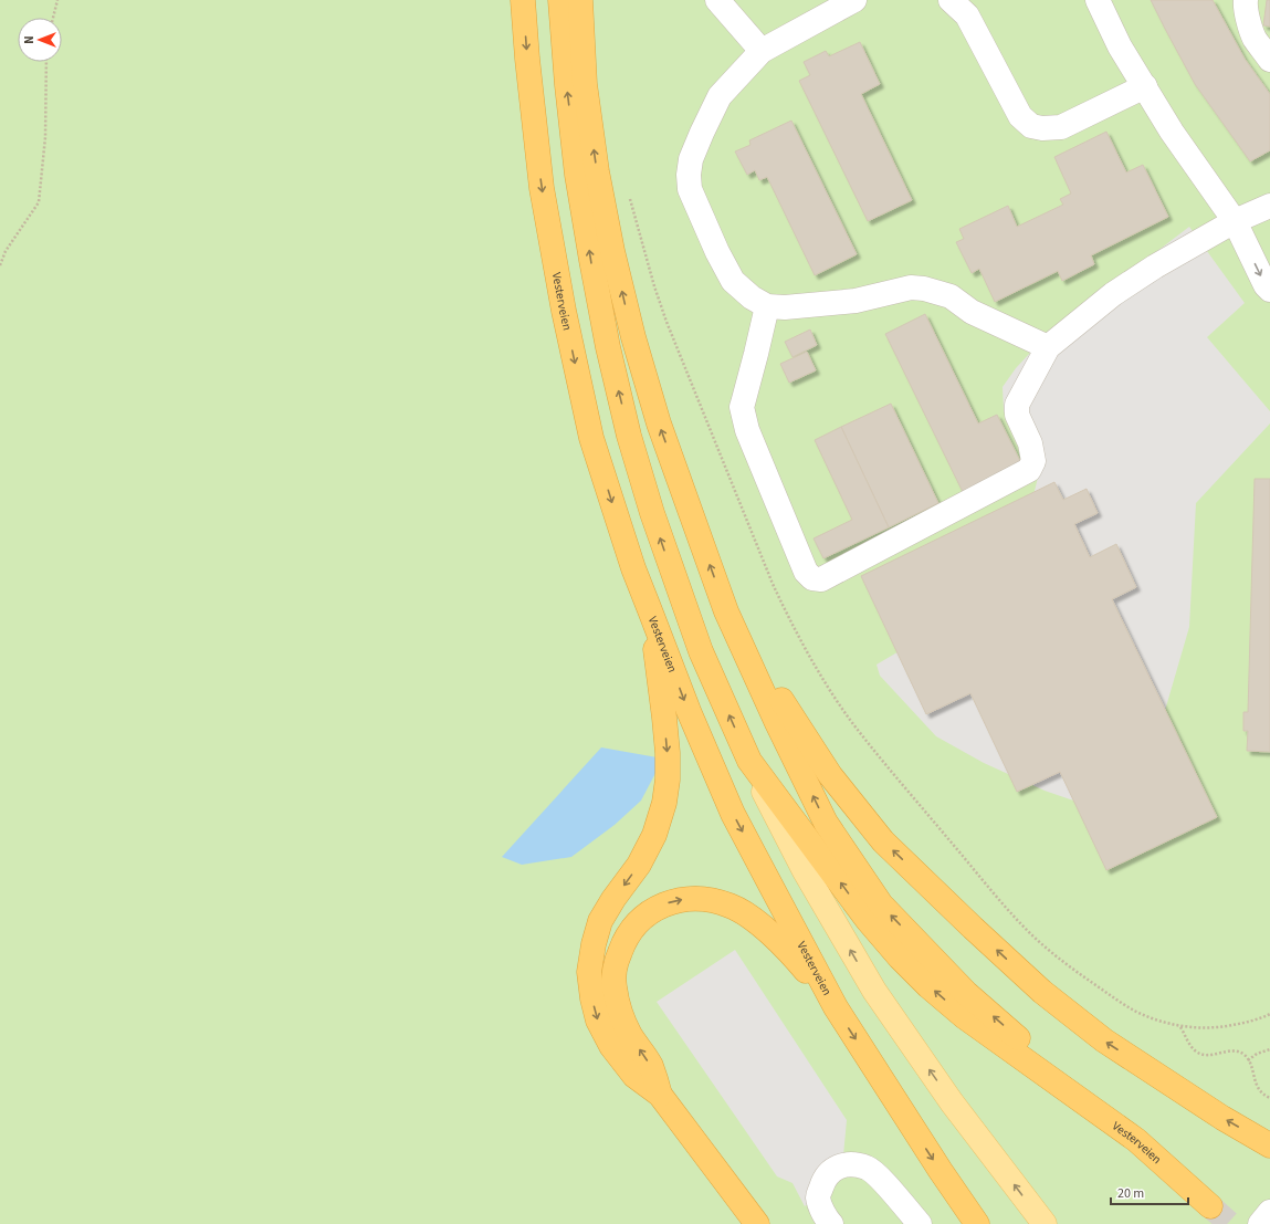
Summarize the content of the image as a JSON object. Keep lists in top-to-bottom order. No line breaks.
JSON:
{"streets":{"highway":["Vesterveien"]},"scale_bar":"20 m","north":"left"}
